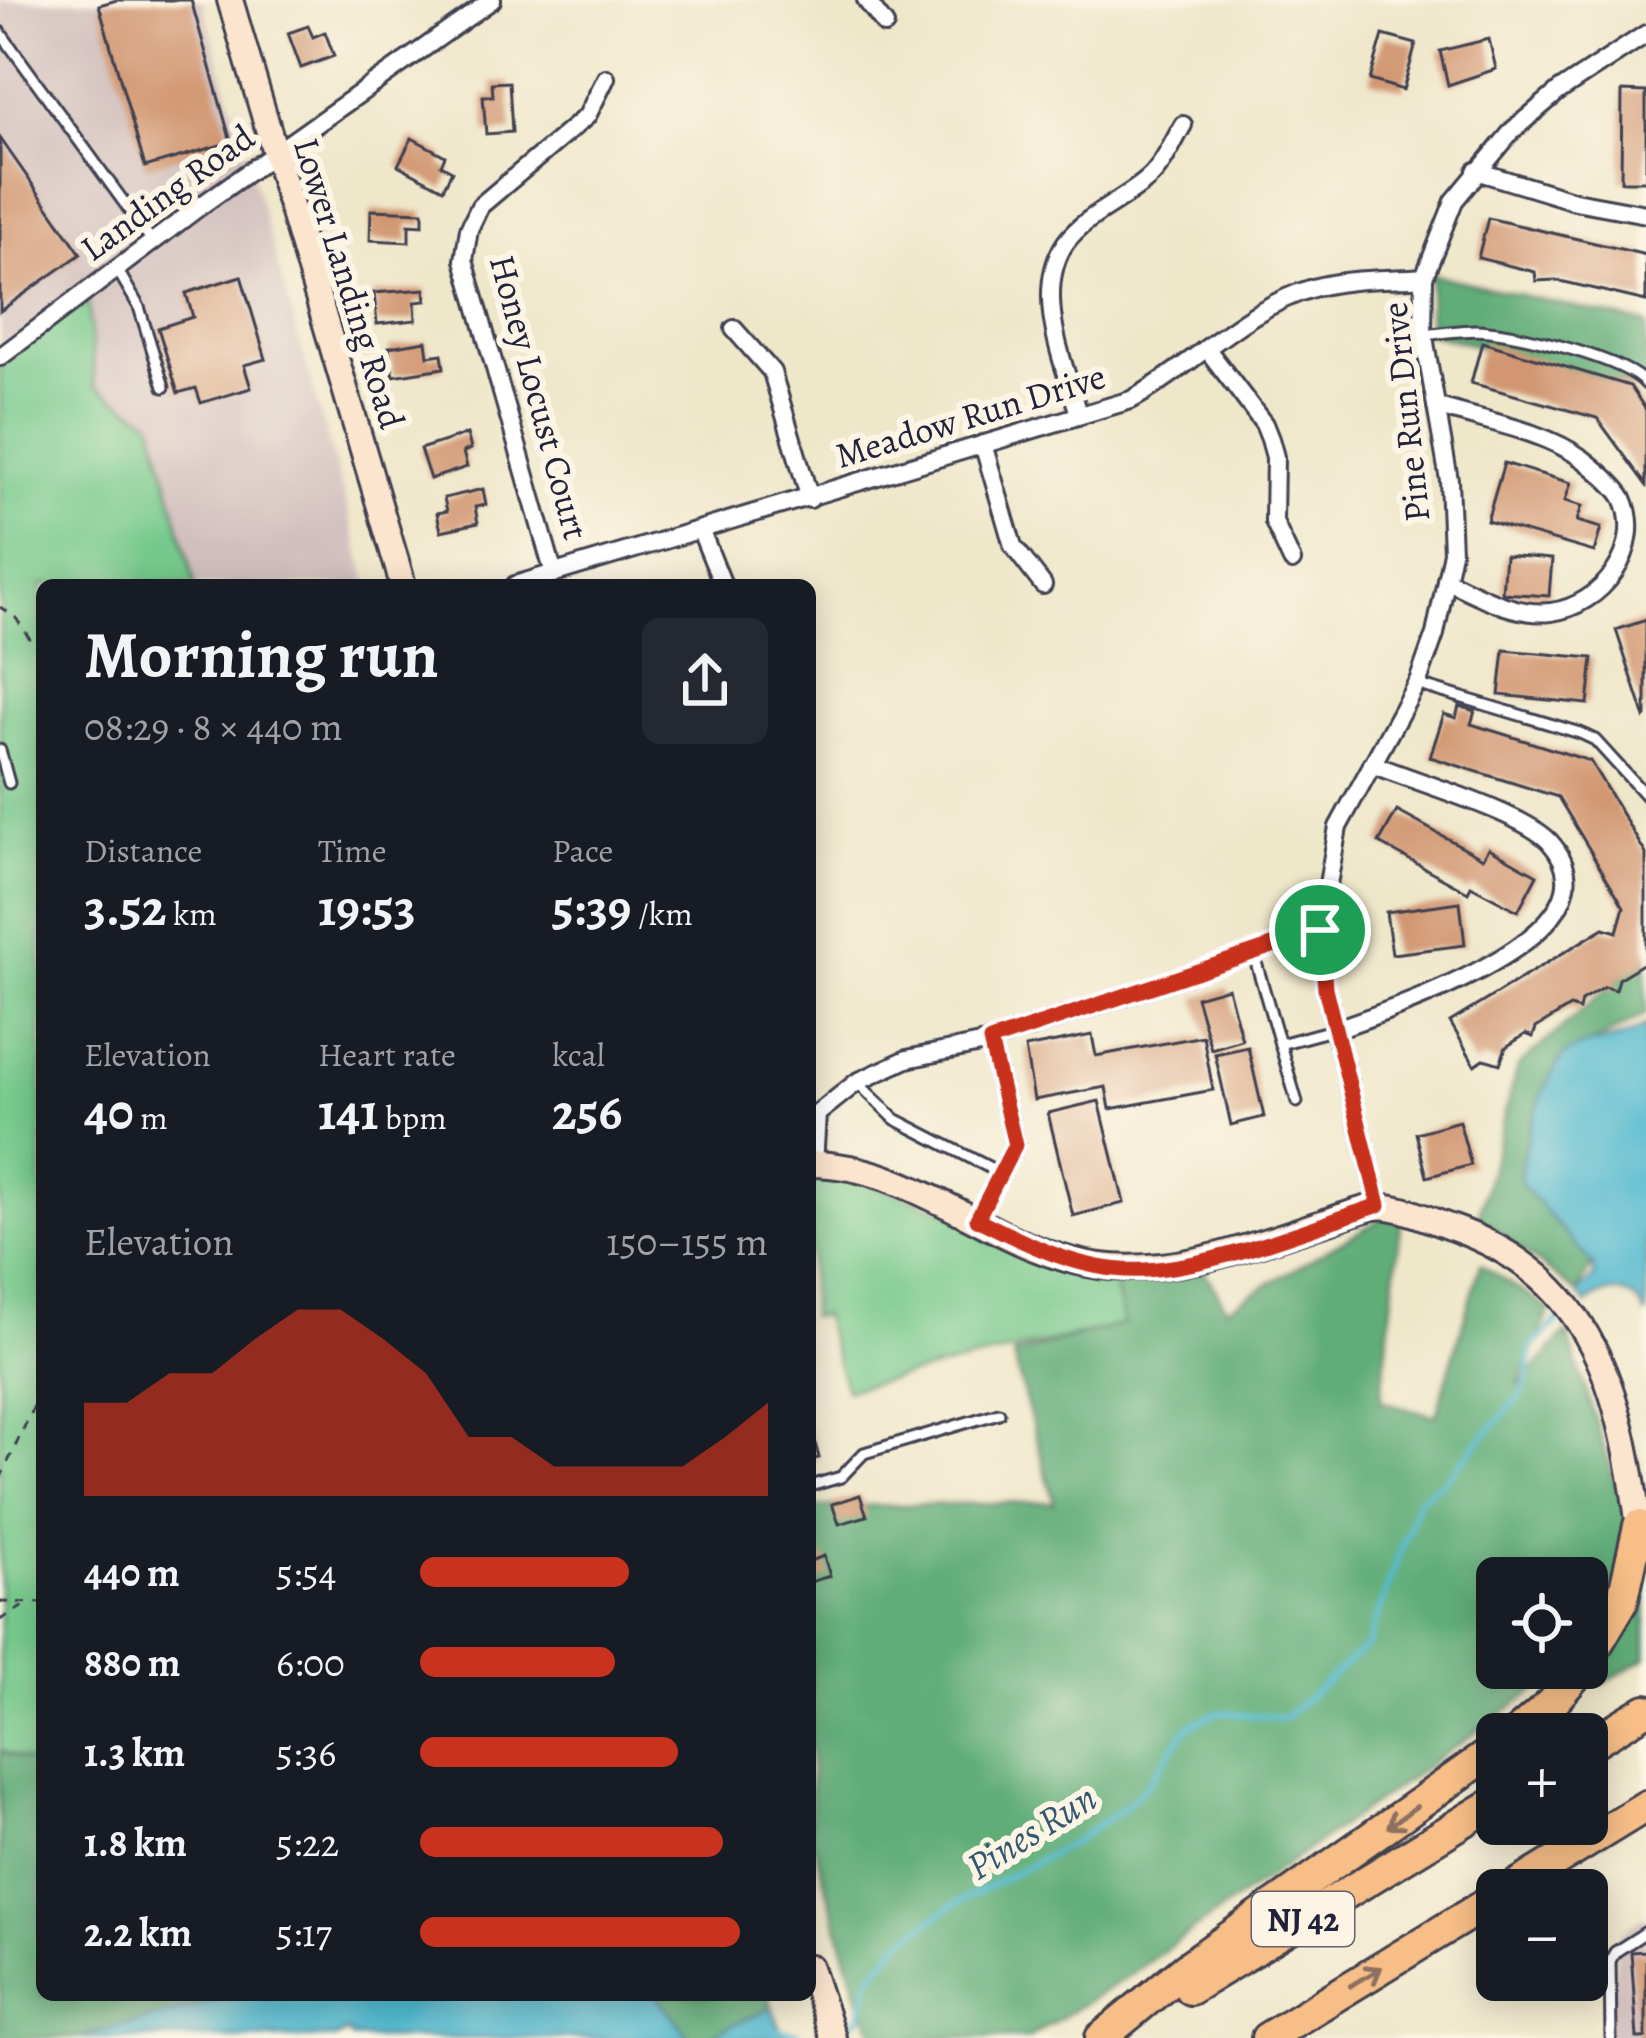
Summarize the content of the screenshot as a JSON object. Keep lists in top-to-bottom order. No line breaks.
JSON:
{"streets":{"highway":["NJ 42"],"street":["Landing Road","Lower Landing Road","Honey Locust Court","Pine Run Drive","Meadow Run Drive"]},"crossings":[["Landing Road","Lower Landing Road"],["Honey Locust Court","Meadow Run Drive"],["Pine Run Drive","Meadow Run Drive"]],"water":["Pines Run"],"page":{"heading":["Morning run","08:29 · 8 × 440 m"],"stats":[["Distance","3.52 km"],["Time","19:53"],["Pace","5:39 /km"],["Elevation","40 m"],["Heart rate","141 bpm"],["kcal","256"]],"chart":["Elevation","150–155 m"],"list":[{"name":"440 m","note":"5:54"},{"name":"880 m","note":"6:00"},{"name":"1.3 km","note":"5:36"},{"name":"1.8 km","note":"5:22"},{"name":"2.2 km","note":"5:17"}],"map_buttons":["+","−"]}}
